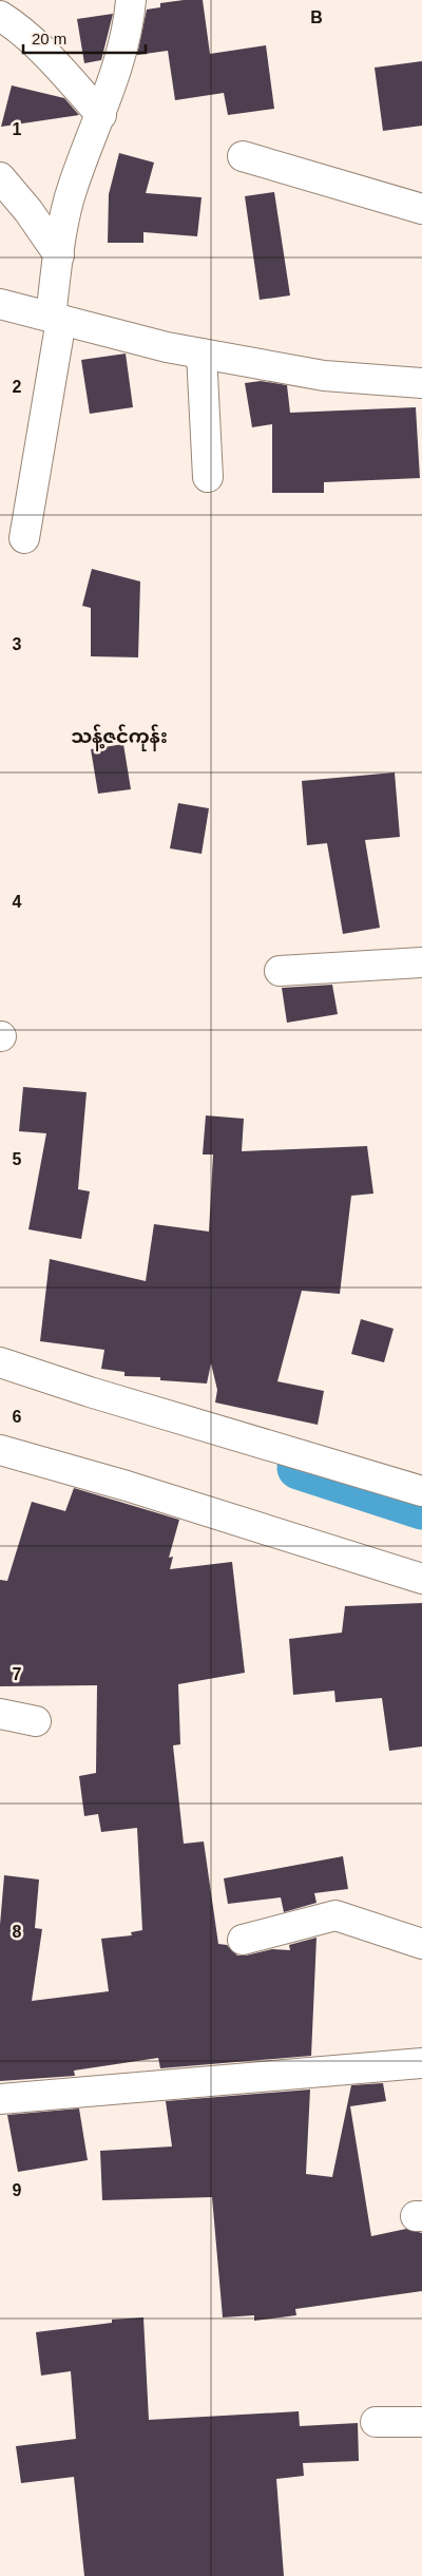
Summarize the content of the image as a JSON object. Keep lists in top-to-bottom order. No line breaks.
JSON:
{"districts":["သန့်ဇင်ကုန်း"],"scale_bar":"20 m","grid":{"columns":["B"],"rows":["1","2","3","4","5","6","7","8","9"]}}
